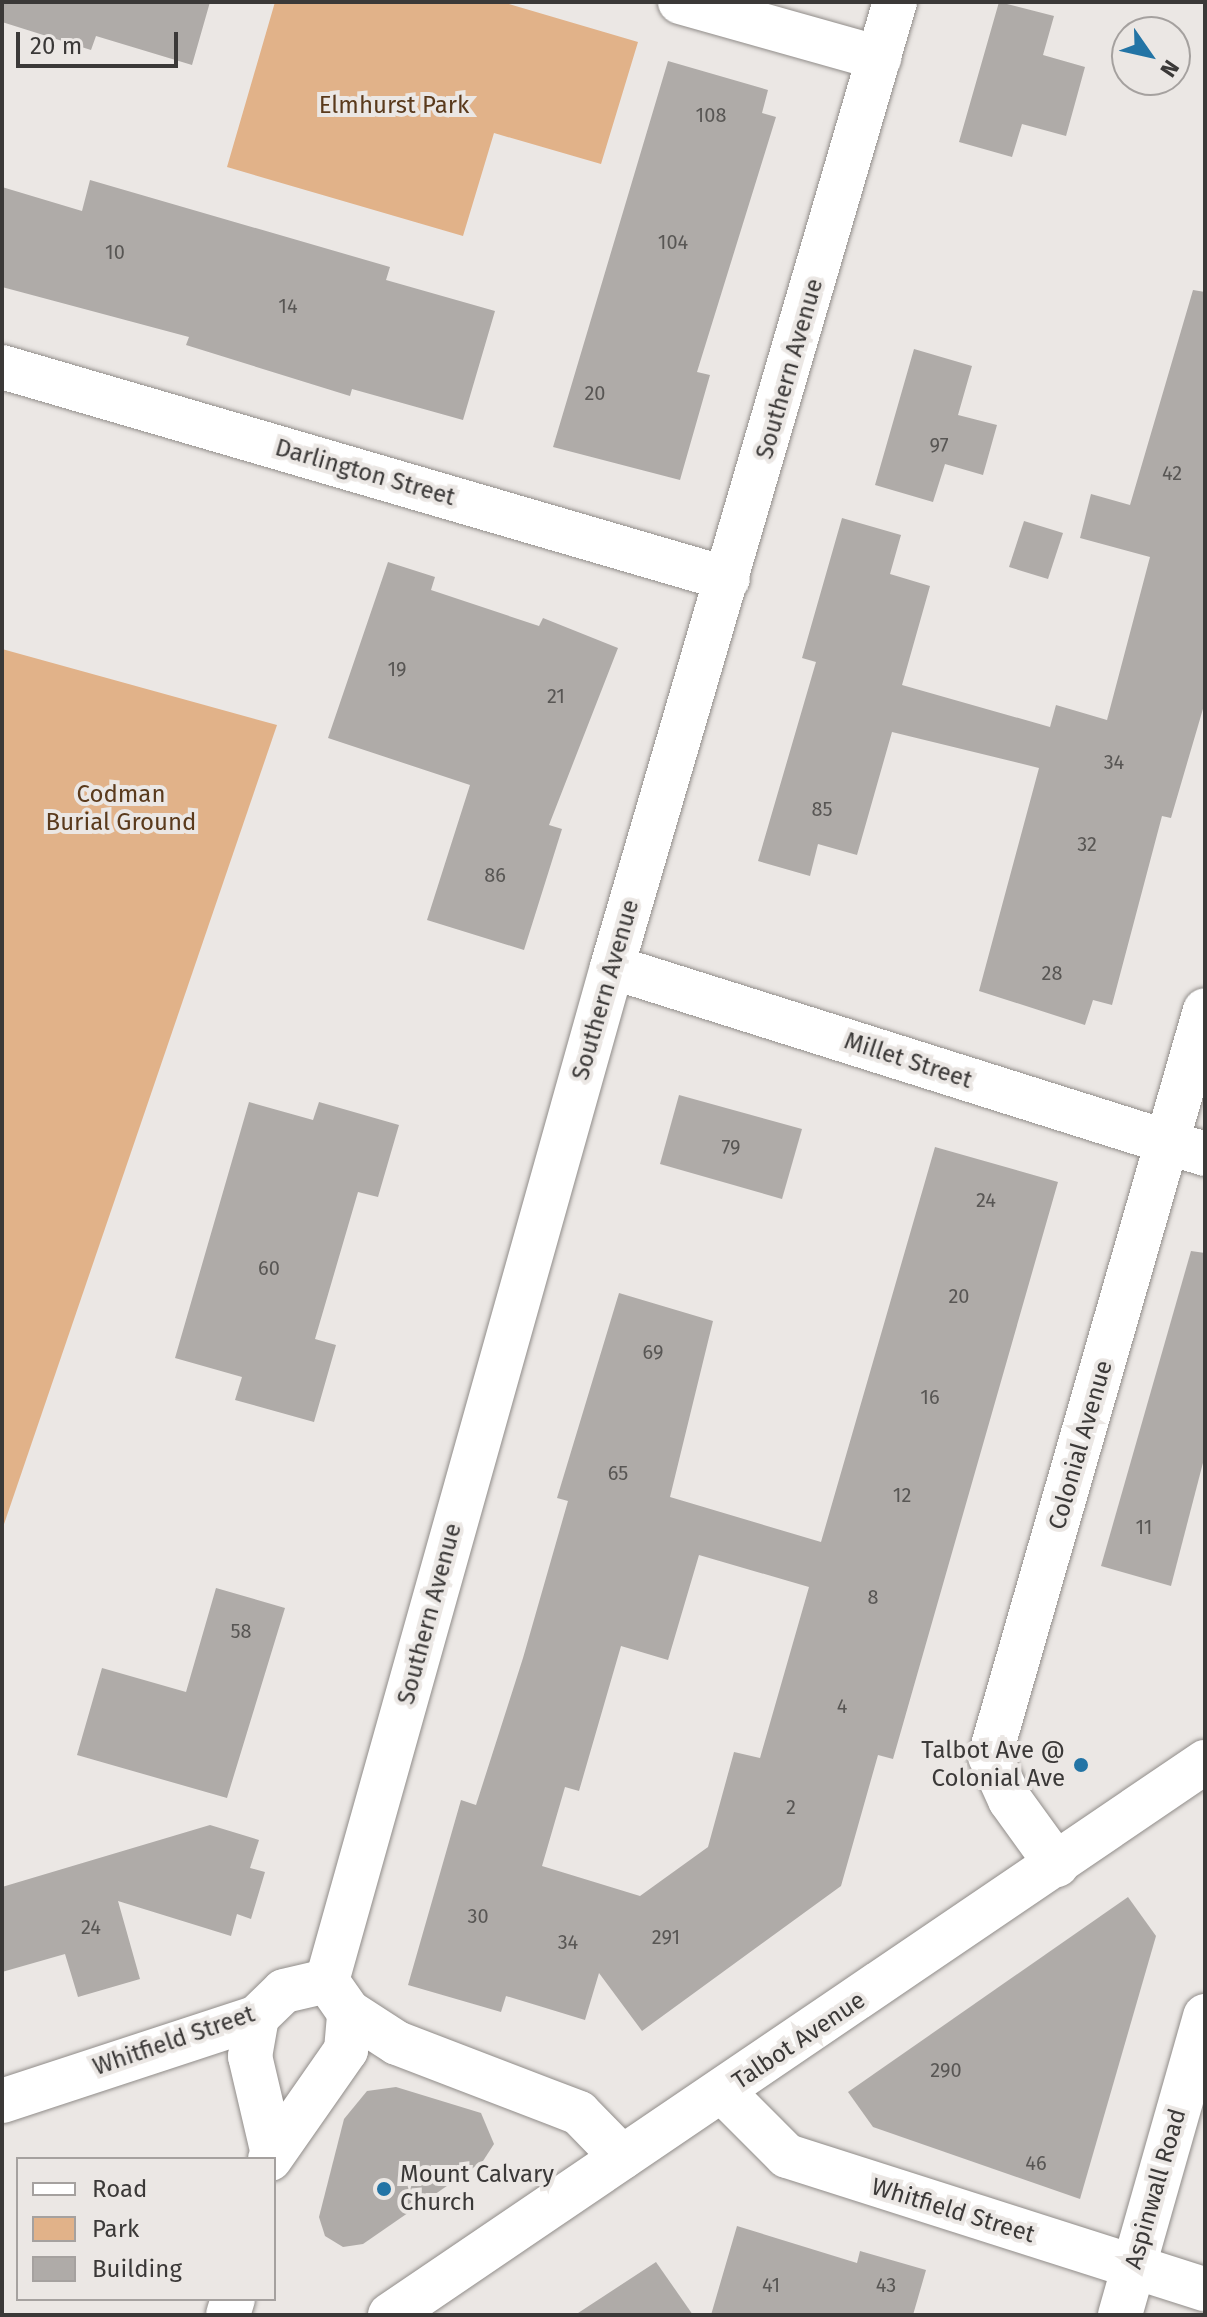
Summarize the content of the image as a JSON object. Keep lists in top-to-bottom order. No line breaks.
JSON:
{"streets":{"street":["Southern Avenue","Darlington Street","Millet Street","Colonial Avenue","Whitfield Street","Talbot Avenue","Aspinwall Road"]},"crossings":[["Southern Avenue","Darlington Street"],["Southern Avenue","Millet Street"],["Southern Avenue","Whitfield Street"],["Millet Street","Colonial Avenue"],["Colonial Avenue","Talbot Avenue"],["Whitfield Street","Talbot Avenue"],["Whitfield Street","Aspinwall Road"]],"parks":["Elmhurst Park","Codman Burial Ground"],"places":["Talbot Ave @ Colonial Ave","Mount Calvary Church"],"house_numbers":["108","104","10","14","20","97","42","19","21","34","85","32","86","28","79","24","60","20","69","16","65","12","11","8","58","4","2","30","24","291","34","290","46","41","43"],"legend":["Road","Park","Building"],"scale_bar":"20 m","north":"bottom right"}
